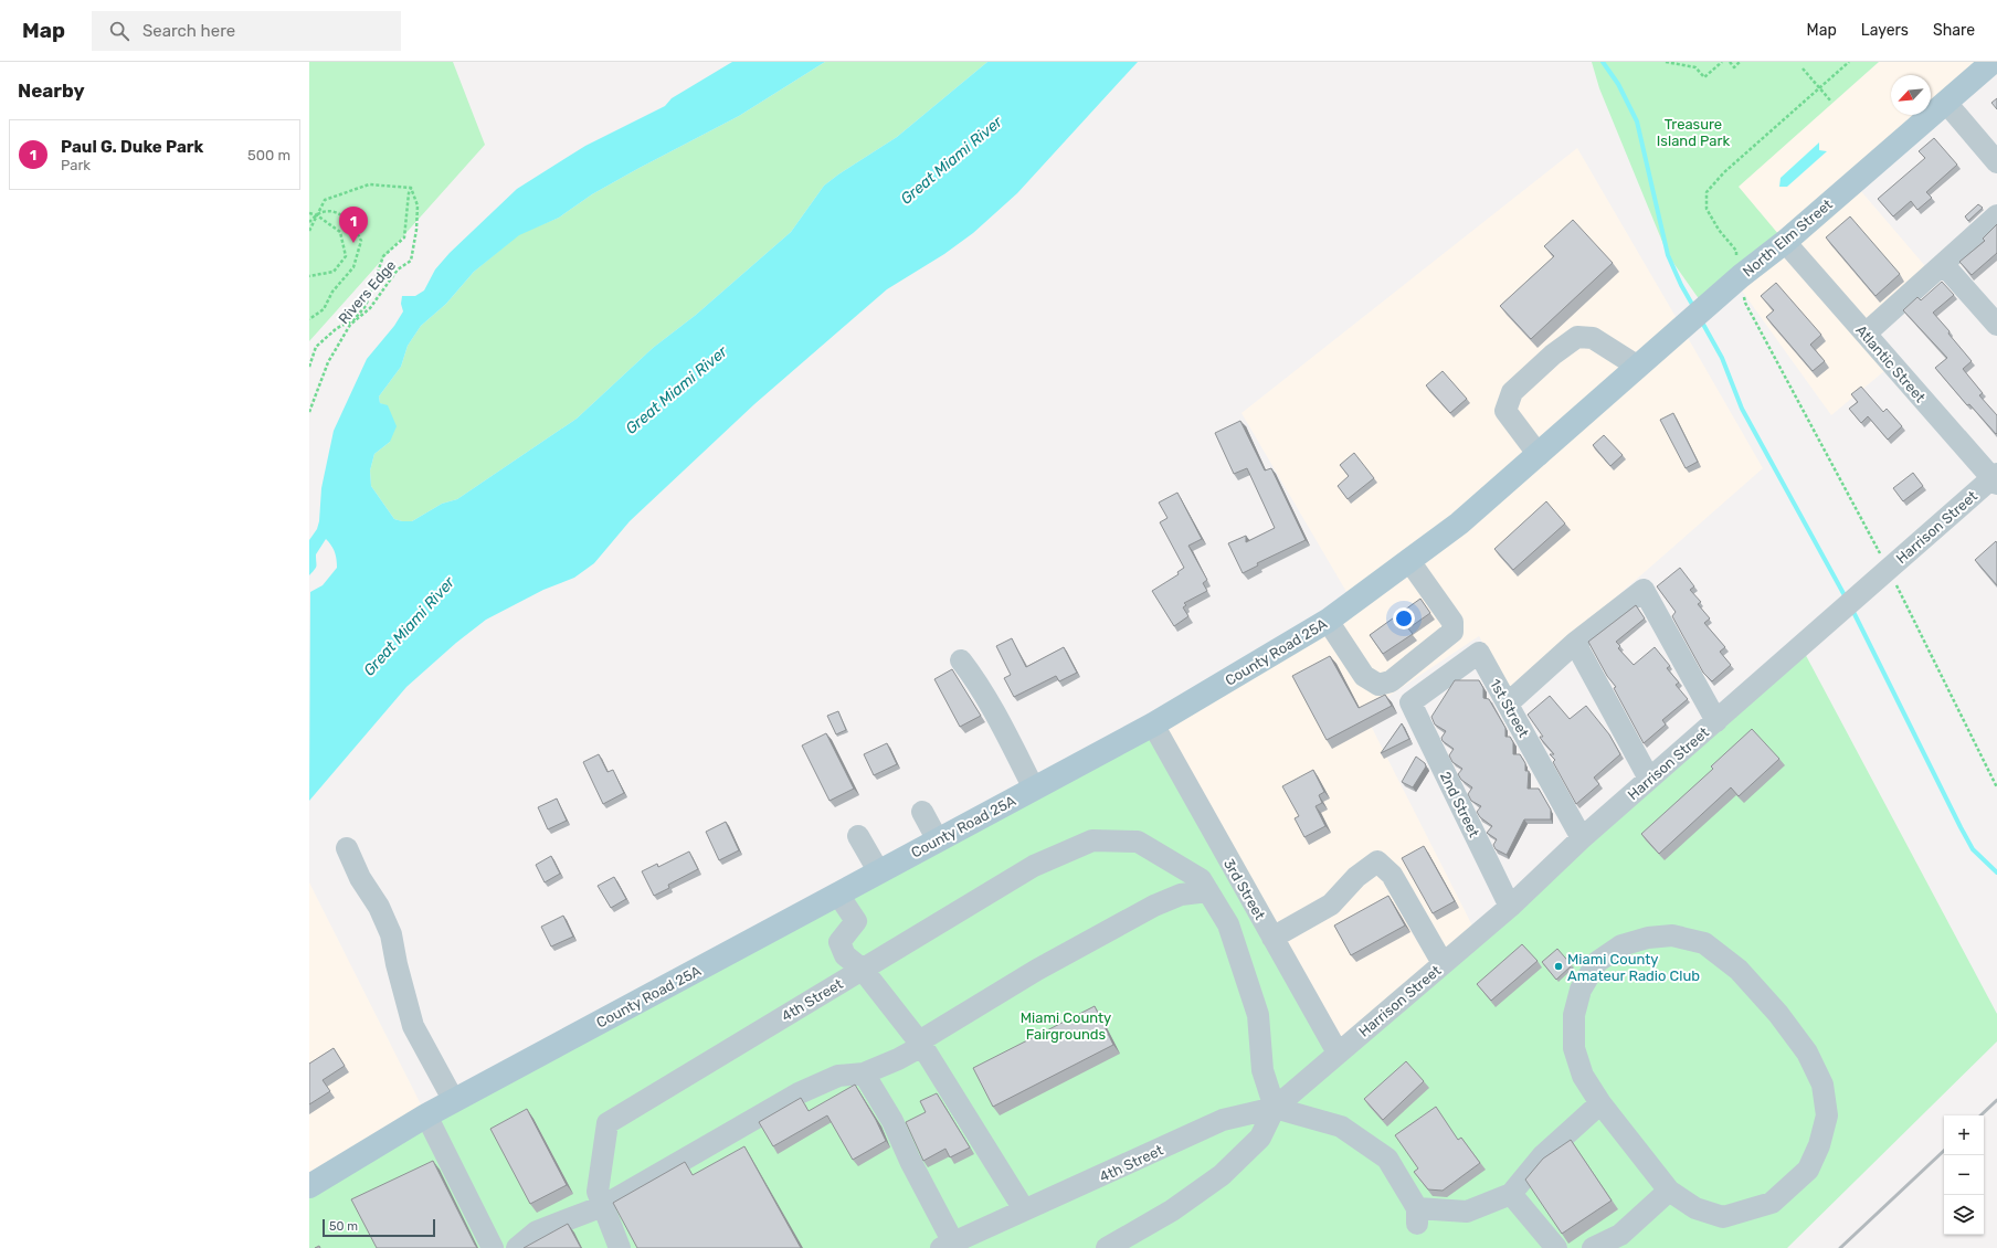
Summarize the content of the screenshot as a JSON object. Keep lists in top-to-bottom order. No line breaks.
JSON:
{"streets":{"main road":["North Elm Street","County Road 25A"],"street":["Atlantic Street","Harrison Street","1st Street","2nd Street","3rd Street","4th Street"],"path":["Rivers Edge"]},"crossings":[["North Elm Street","Atlantic Street"],["North Elm Street","County Road 25A"],["Atlantic Street","Harrison Street"],["Harrison Street","1st Street"],["Harrison Street","2nd Street"],["Harrison Street","3rd Street"],["Harrison Street","4th Street"],["County Road 25A","3rd Street"],["1st Street","2nd Street"]],"water":["Great Miami River"],"parks":["Treasure Island Park","Miami County Fairgrounds"],"places":["Miami County Amateur Radio Club"],"scale_bar":"50 m","north":"bottom left","page":{"header":"Map","search":"Search here","nav":["Map","Layers","Share"],"heading":"Nearby","list":[{"mark":"1","name":"Paul G. Duke Park","note":"Park","value":"500 m"}],"pins":"1","map_buttons":["+","−"],"scale":"50 m"}}
